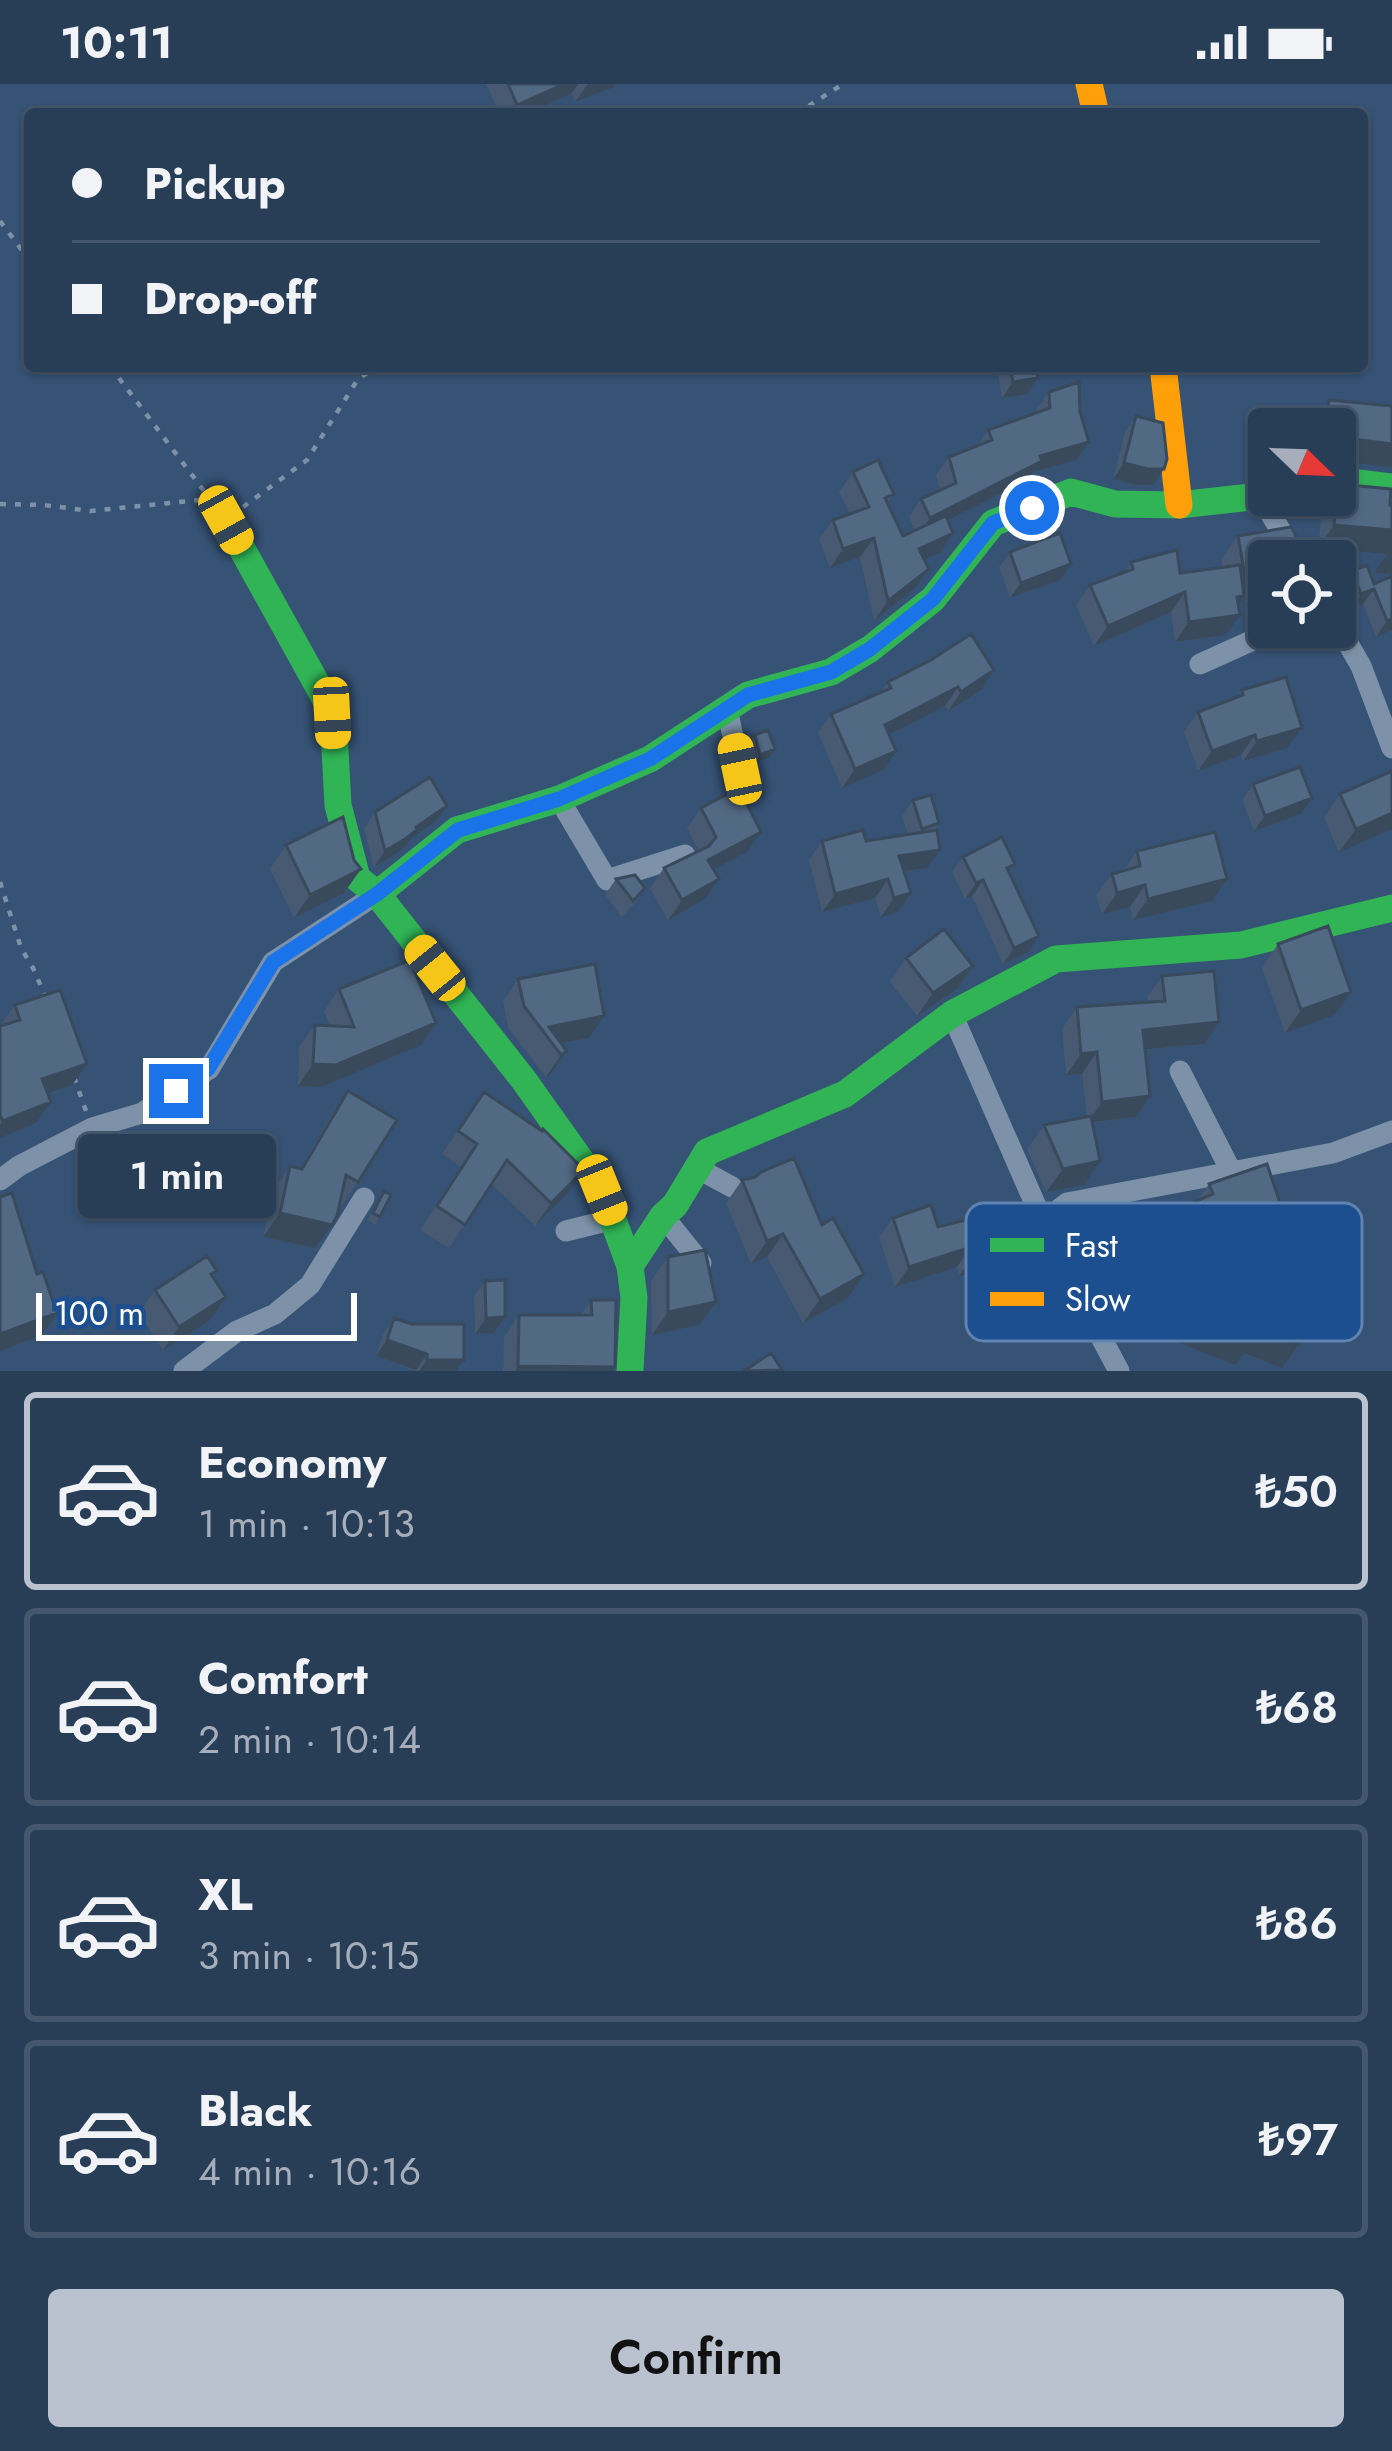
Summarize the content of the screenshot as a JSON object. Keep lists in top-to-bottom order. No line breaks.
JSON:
{"legend":["Fast","Slow"],"scale_bar":"100 m","north":"bottom right","page":{"status":"10:11","banner":["Pickup","Drop-off"],"bubble":"1 min","scale":"100 m","list":[{"name":"Economy","note":"1 min · 10:13","value":"₺50"},{"name":"Comfort","note":"2 min · 10:14","value":"₺68"},{"name":"XL","note":"3 min · 10:15","value":"₺86"},{"name":"Black","note":"4 min · 10:16","value":"₺97"}],"buttons":"Confirm"}}
